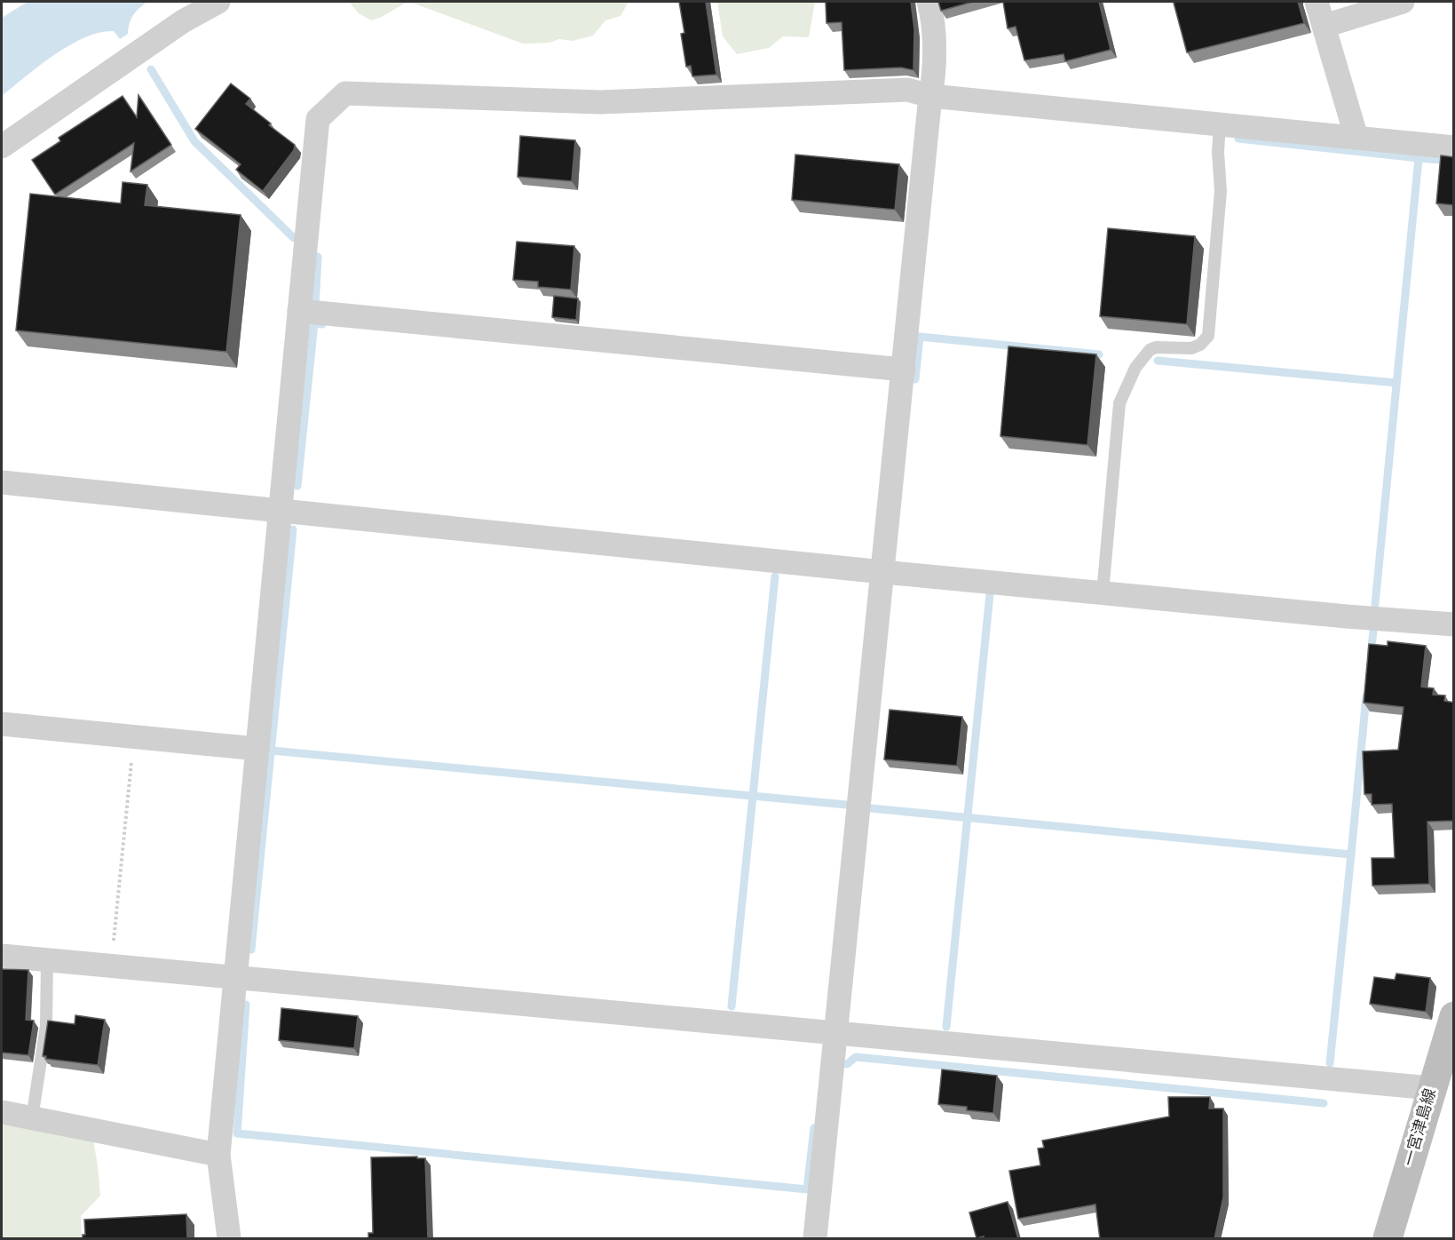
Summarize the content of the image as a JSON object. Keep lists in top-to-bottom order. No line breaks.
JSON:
{"streets":{"main road":["一宮津島線"]}}
